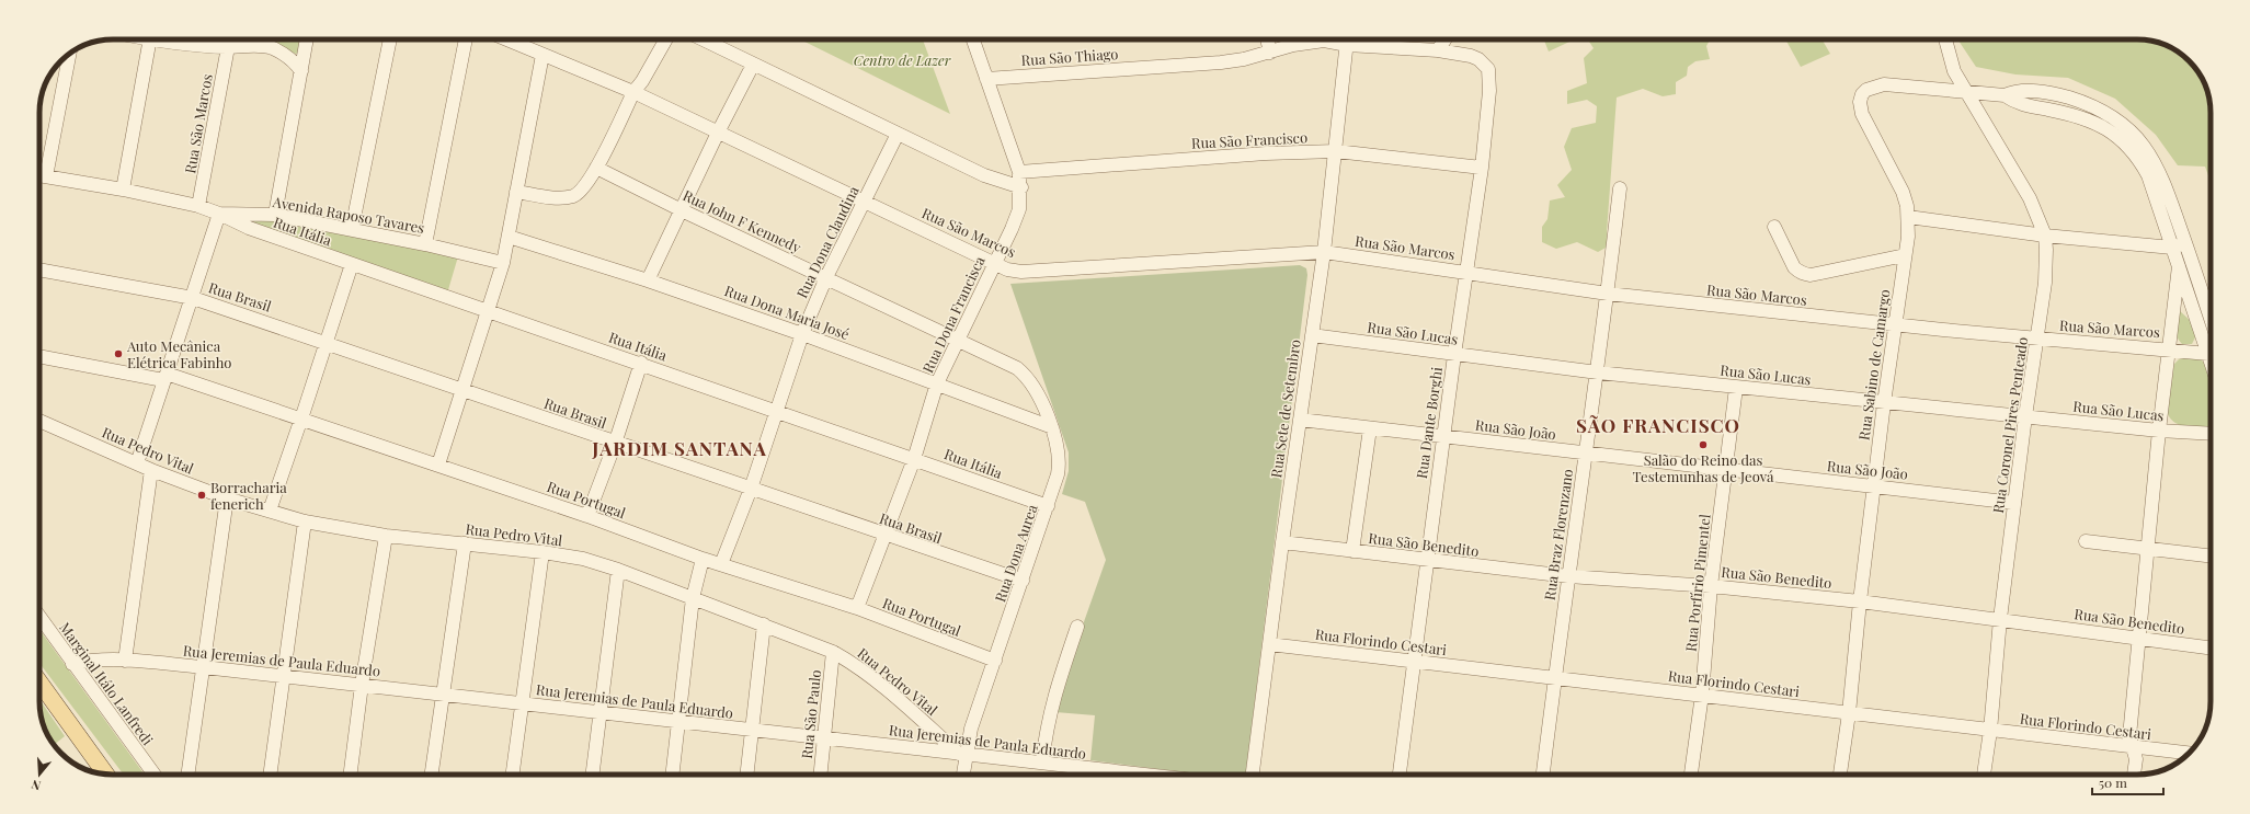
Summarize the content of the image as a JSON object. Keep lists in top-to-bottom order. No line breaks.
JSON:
{"streets":{"street":["Rua São Thiago","Rua São Marcos","Rua São Francisco","Avenida Raposo Tavares","Rua John F Kennedy","Rua Itália","Rua Dona Claudina","Rua Brasil","Rua Dona Maria José","Rua Dona Francisca","Rua São Lucas","Rua Sabino de Camargo","Rua Sete de Setembro","Rua Dante Borghi","Rua Coronel Pires Penteado","Rua São João","Rua Pedro Vital","Rua Portugal","Rua Braz Florenzano","Rua São Benedito","Rua Dona Aurea","Rua Porfírio Pimentel","Rua Florindo Cestari","Rua Jeremias de Paula Eduardo","Marginal Itálo Lanfredi","Rua São Paulo"]},"crossings":[["Rua São Thiago","Rua Dona Francisca"],["Rua São Thiago","Rua Dante Borghi"],["Rua São Marcos","Avenida Raposo Tavares"],["Rua São Marcos","Rua Dona Claudina"],["Rua São Marcos","Rua Dona Francisca"],["Rua São Marcos","Rua Sabino de Camargo"],["Rua São Marcos","Rua Sete de Setembro"],["Rua São Marcos","Rua Dante Borghi"],["Rua São Marcos","Rua Coronel Pires Penteado"],["Rua São Marcos","Rua Braz Florenzano"],["Rua São Francisco","Rua Dona Francisca"],["Rua São Francisco","Rua Sete de Setembro"],["Rua São Francisco","Rua Dante Borghi"],["Avenida Raposo Tavares","Rua Itália"],["Rua John F Kennedy","Rua Dona Claudina"],["Rua John F Kennedy","Rua Dona Francisca"],["Rua John F Kennedy","Rua Dona Aurea"],["Rua Itália","Rua Dona Claudina"],["Rua Itália","Rua Dona Francisca"],["Rua Itália","Rua Dona Aurea"],["Rua Dona Claudina","Rua Brasil"],["Rua Dona Claudina","Rua Dona Maria José"],["Rua Dona Claudina","Rua Portugal"],["Rua Brasil","Rua Dona Francisca"],["Rua Brasil","Rua Dona Aurea"],["Rua Dona Maria José","Rua Dona Francisca"],["Rua Dona Maria José","Rua Dona Aurea"],["Rua Dona Francisca","Rua Portugal"],["Rua São Lucas","Rua Sabino de Camargo"],["Rua São Lucas","Rua Sete de Setembro"],["Rua São Lucas","Rua Dante Borghi"],["Rua São Lucas","Rua Coronel Pires Penteado"],["Rua São Lucas","Rua Braz Florenzano"],["Rua São Lucas","Rua Porfírio Pimentel"],["Rua Sabino de Camargo","Rua Coronel Pires Penteado"],["Rua Sabino de Camargo","Rua São João"],["Rua Sabino de Camargo","Rua São Benedito"],["Rua Sabino de Camargo","Rua Florindo Cestari"],["Rua Sete de Setembro","Rua São João"],["Rua Sete de Setembro","Rua São Benedito"],["Rua Sete de Setembro","Rua Florindo Cestari"],["Rua Dante Borghi","Rua São João"],["Rua Dante Borghi","Rua São Benedito"],["Rua Dante Borghi","Rua Florindo Cestari"],["Rua Coronel Pires Penteado","Rua São João"],["Rua Coronel Pires Penteado","Rua São Benedito"],["Rua Coronel Pires Penteado","Rua Florindo Cestari"],["Rua São João","Rua Braz Florenzano"],["Rua São João","Rua Porfírio Pimentel"],["Rua Pedro Vital","Rua Dona Aurea"],["Rua Pedro Vital","Rua Jeremias de Paula Eduardo"],["Rua Pedro Vital","Rua São Paulo"],["Rua Portugal","Rua Dona Aurea"],["Rua Braz Florenzano","Rua São Benedito"],["Rua Braz Florenzano","Rua Florindo Cestari"],["Rua São Benedito","Rua Porfírio Pimentel"],["Rua Dona Aurea","Rua Jeremias de Paula Eduardo"],["Rua Porfírio Pimentel","Rua Florindo Cestari"],["Rua Jeremias de Paula Eduardo","Marginal Itálo Lanfredi"],["Rua Jeremias de Paula Eduardo","Rua São Paulo"]],"districts":["SÃO FRANCISCO","JARDIM SANTANA"],"parks":["Centro de Lazer"],"places":["Auto Mecânica Elétrica Fabinho","Salão do Reino das Testemunhas de Jeová","Borracharia fenerich"],"scale_bar":"50 m","north":"bottom"}
